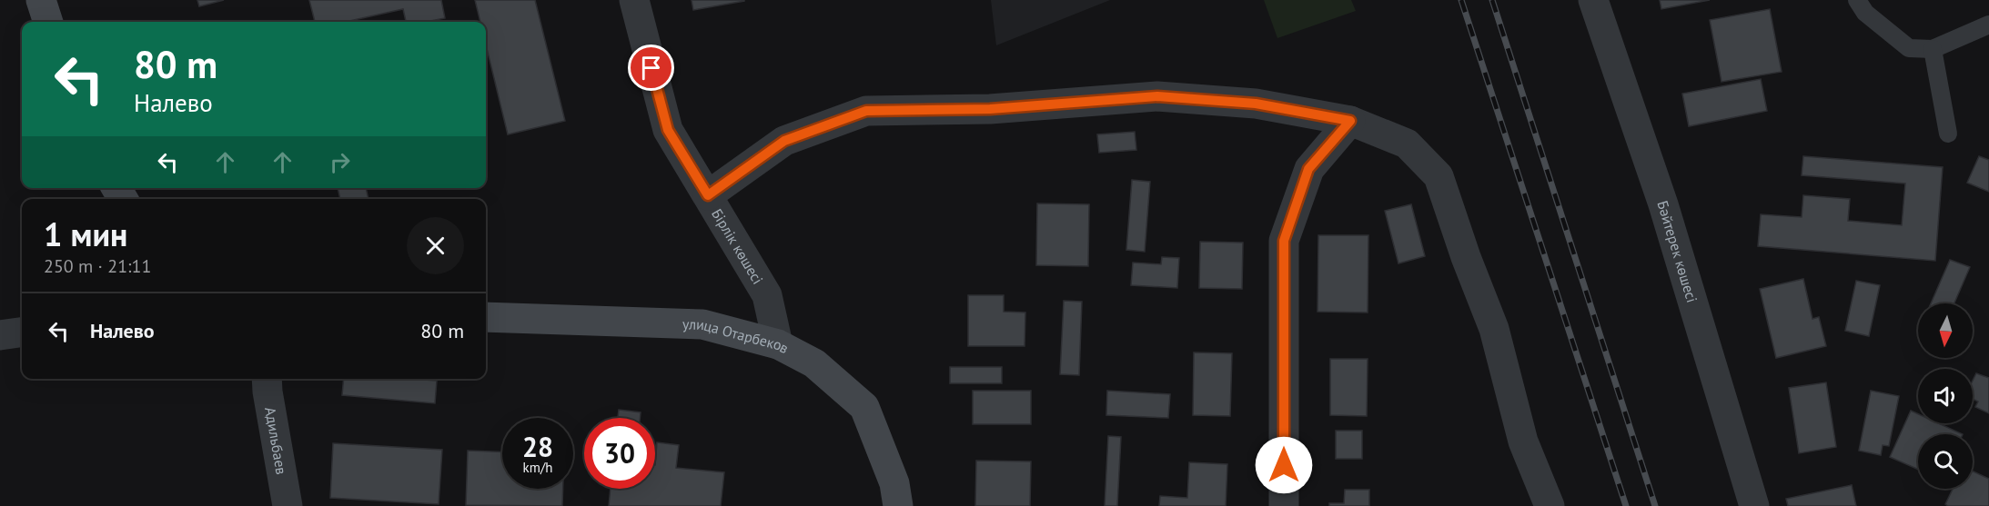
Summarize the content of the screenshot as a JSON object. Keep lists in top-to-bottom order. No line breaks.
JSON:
{"streets":{"main road":["улица Отарбеков"],"street":["Бірлік көшесі","Бәйтерек көшесі","Адильбаев"]},"crossings":[["Бірлік көшесі","улица Отарбеков"]],"north":"bottom","page":{"turn":["80 m","Налево"],"heading":["1 мин","250 m · 21:11"],"list":[{"name":"Налево","value":"80 m"}],"speed":"28 km/h","limit":"30"}}
